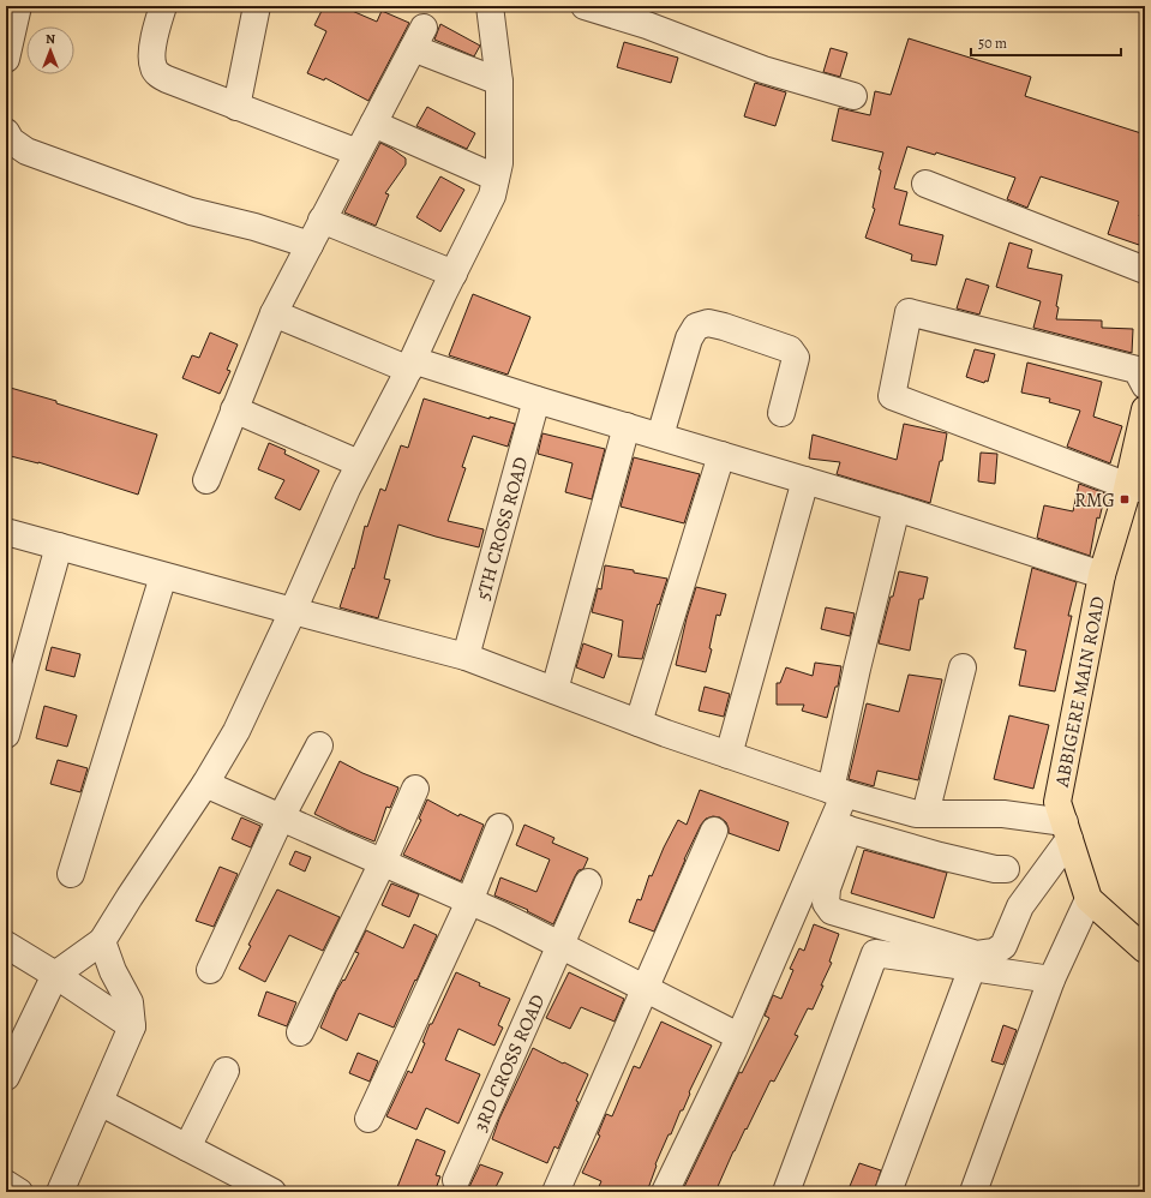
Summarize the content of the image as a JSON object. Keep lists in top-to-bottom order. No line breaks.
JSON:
{"streets":{"main road":["ABBIGERE MAIN ROAD"],"street":["5TH CROSS ROAD","3RD CROSS ROAD"]},"places":{"transit":["RMG"]},"scale_bar":"50 m","north":"top"}
